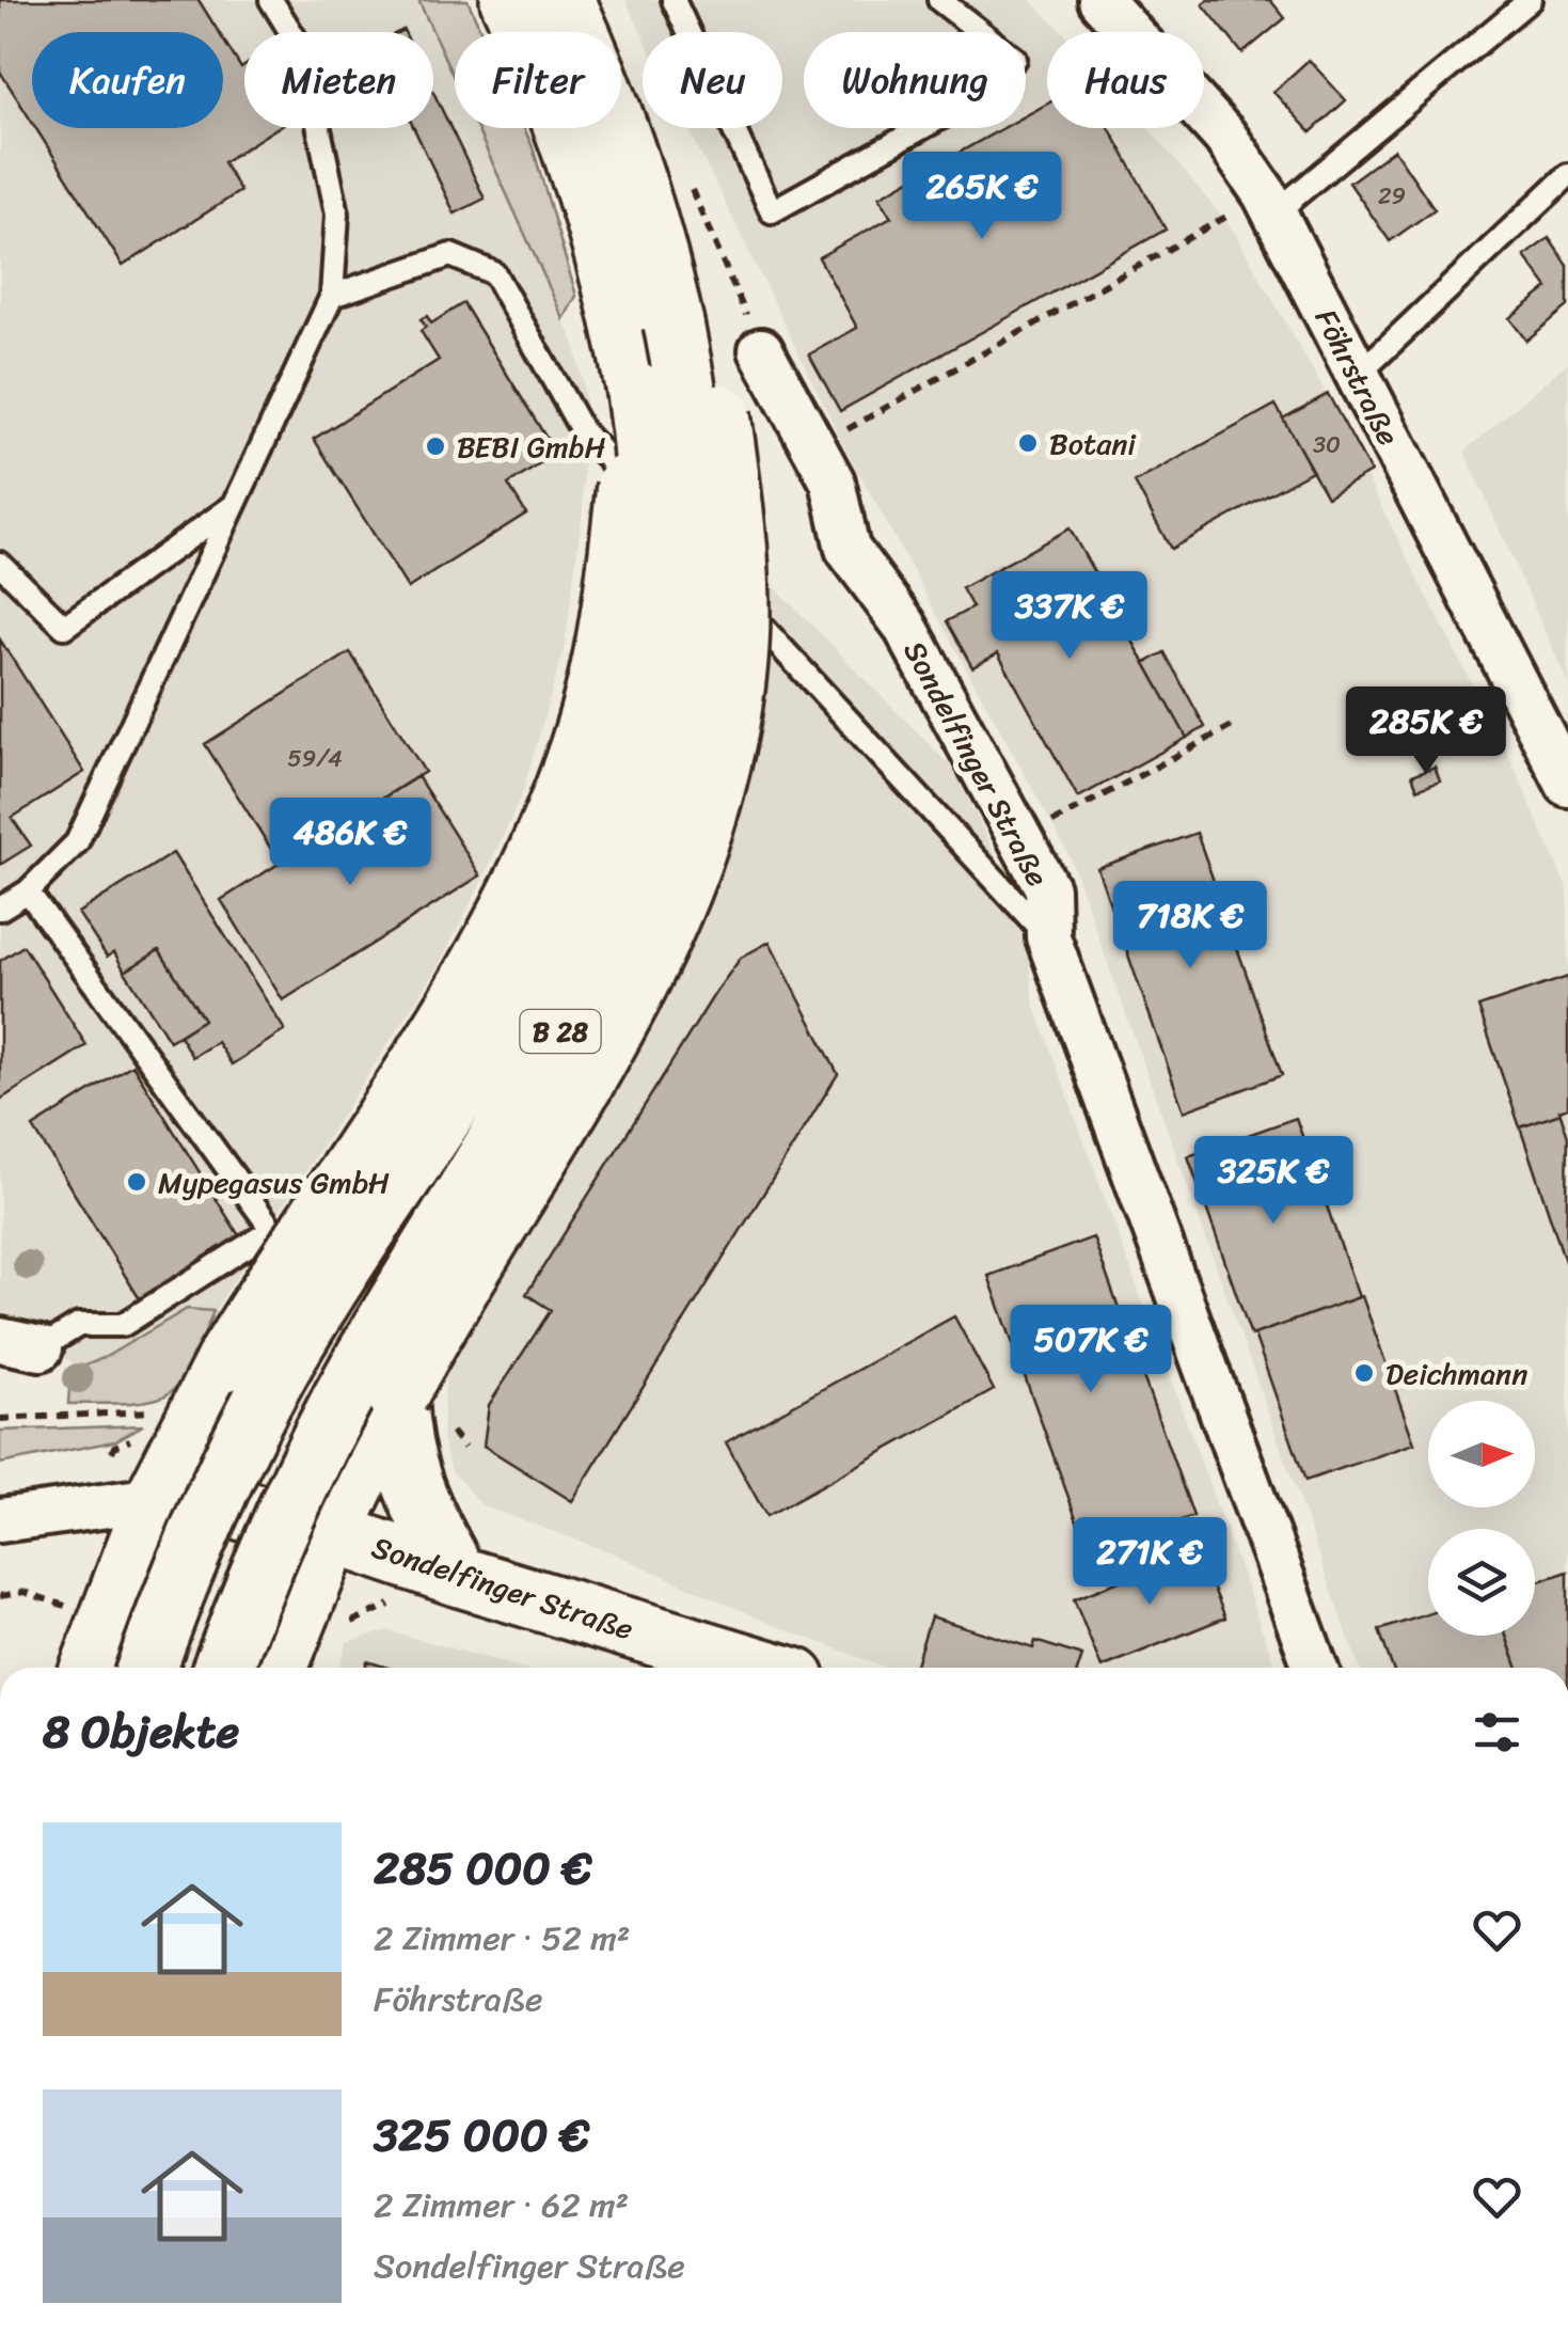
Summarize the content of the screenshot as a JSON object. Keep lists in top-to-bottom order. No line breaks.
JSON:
{"streets":{"main road":["Sondelfinger Straße","B 28"],"street":["Föhrstraße"]},"places":["Botani","BEBI GmbH","Mypegasus GmbH","Deichmann"],"house_numbers":["29","30","59/4"],"north":"right","page":{"chip":["Kaufen","Mieten","Filter","Neu","Wohnung","Haus"],"price":["265K €","337K €","285K €","486K €","718K €","325K €","507K €","271K €"],"heading":"8 Objekte","list":[{"name":"285 000 €","note":"2 Zimmer · 52 m² · Föhrstraße"},{"name":"325 000 €","note":"2 Zimmer · 62 m² · Sondelfinger Straße"}]}}
